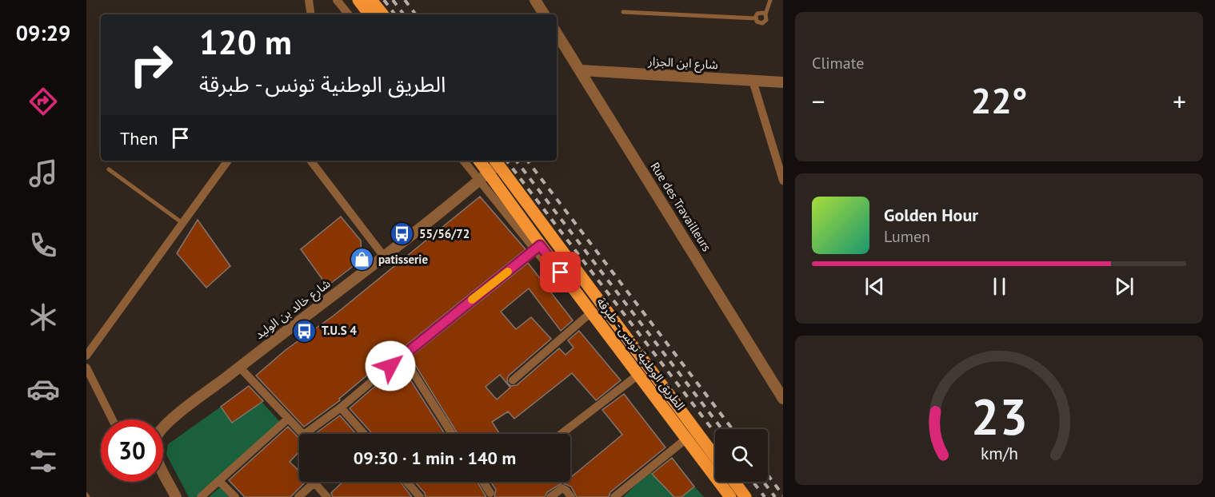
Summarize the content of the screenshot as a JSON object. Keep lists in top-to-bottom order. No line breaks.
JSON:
{"streets":{"main road":["الطريق الوطنية تونس - طبرقة"],"street":["شارع ابن الجزار","Rue des Travailleurs","شارع خالد بن الوليد"]},"crossings":[["شارع ابن الجزار","Rue des Travailleurs"],["شارع خالد بن الوليد","الطريق الوطنية تونس - طبرقة"]],"places":{"bus stop":["55/56/72","T.U.S 4"],"shop":["patisserie"]},"page":{"tabs":"09:29","tile":"Climate","turn":["120 m","الطريق الوطنية تونس - طبرقة"],"heat":["−","22°","+"],"then":"Then","song":["Golden Hour","Lumen"],"limit":"30","trip":"09:30 · 1 min · 140 m","gauge":["23","km/h"]}}
